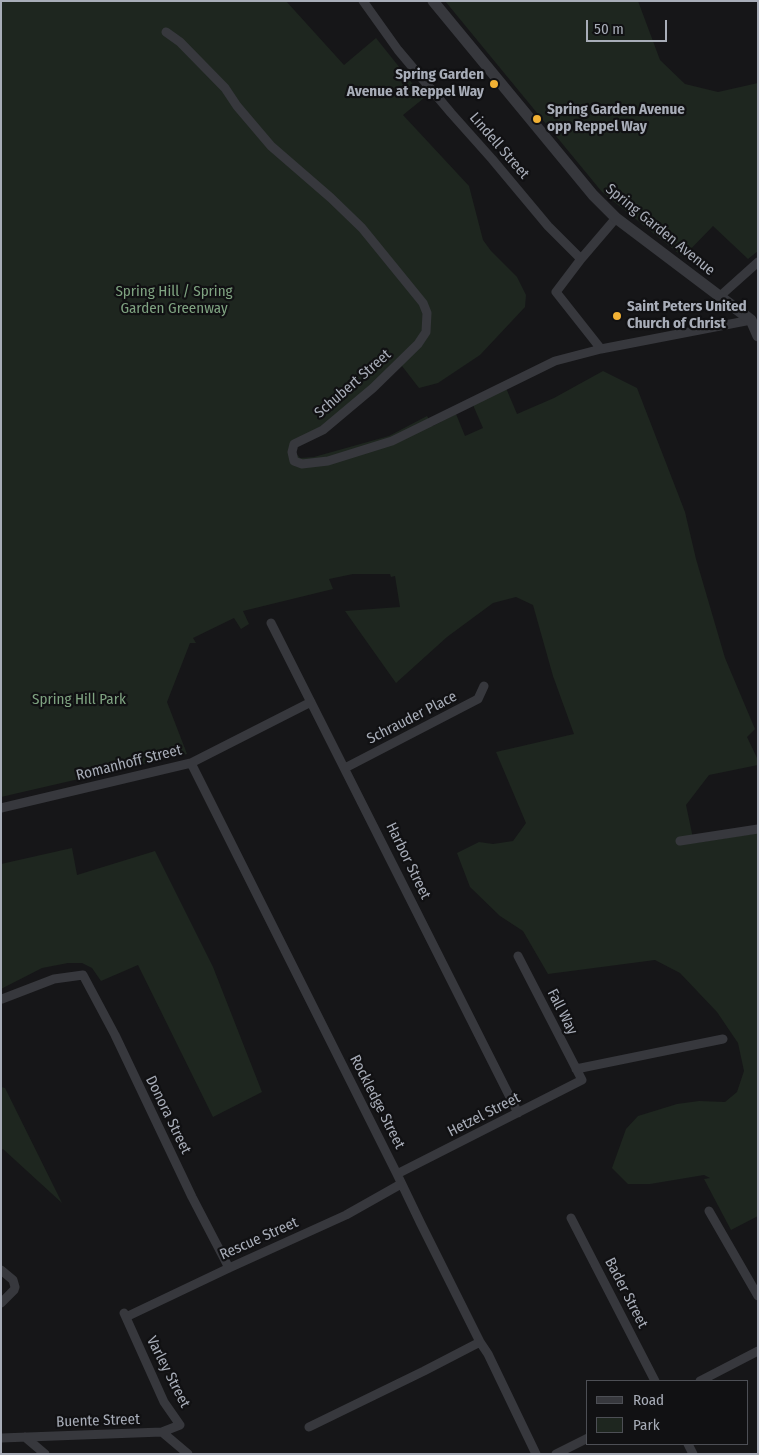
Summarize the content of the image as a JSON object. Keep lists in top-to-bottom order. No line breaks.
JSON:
{"streets":{"street":["Lindell Street","Spring Garden Avenue","Schubert Street","Schrauder Place","Romanhoff Street","Harbor Street","Fall Way","Rockledge Street","Donora Street","Hetzel Street","Rescue Street","Bader Street","Varley Street","Buente Street"]},"crossings":[["Spring Garden Avenue","Schubert Street"],["Schrauder Place","Harbor Street"],["Romanhoff Street","Harbor Street"],["Romanhoff Street","Rockledge Street"],["Harbor Street","Hetzel Street"],["Fall Way","Hetzel Street"],["Rockledge Street","Hetzel Street"],["Rockledge Street","Rescue Street"],["Donora Street","Rescue Street"],["Rescue Street","Varley Street"],["Varley Street","Buente Street"]],"parks":["Spring Hill / Spring Garden Greenway","Spring Hill Park"],"places":["Spring Garden Avenue at Reppel Way","Spring Garden Avenue opp Reppel Way","Saint Peters United Church of Christ"],"legend":["Road","Park"],"scale_bar":"50 m"}
